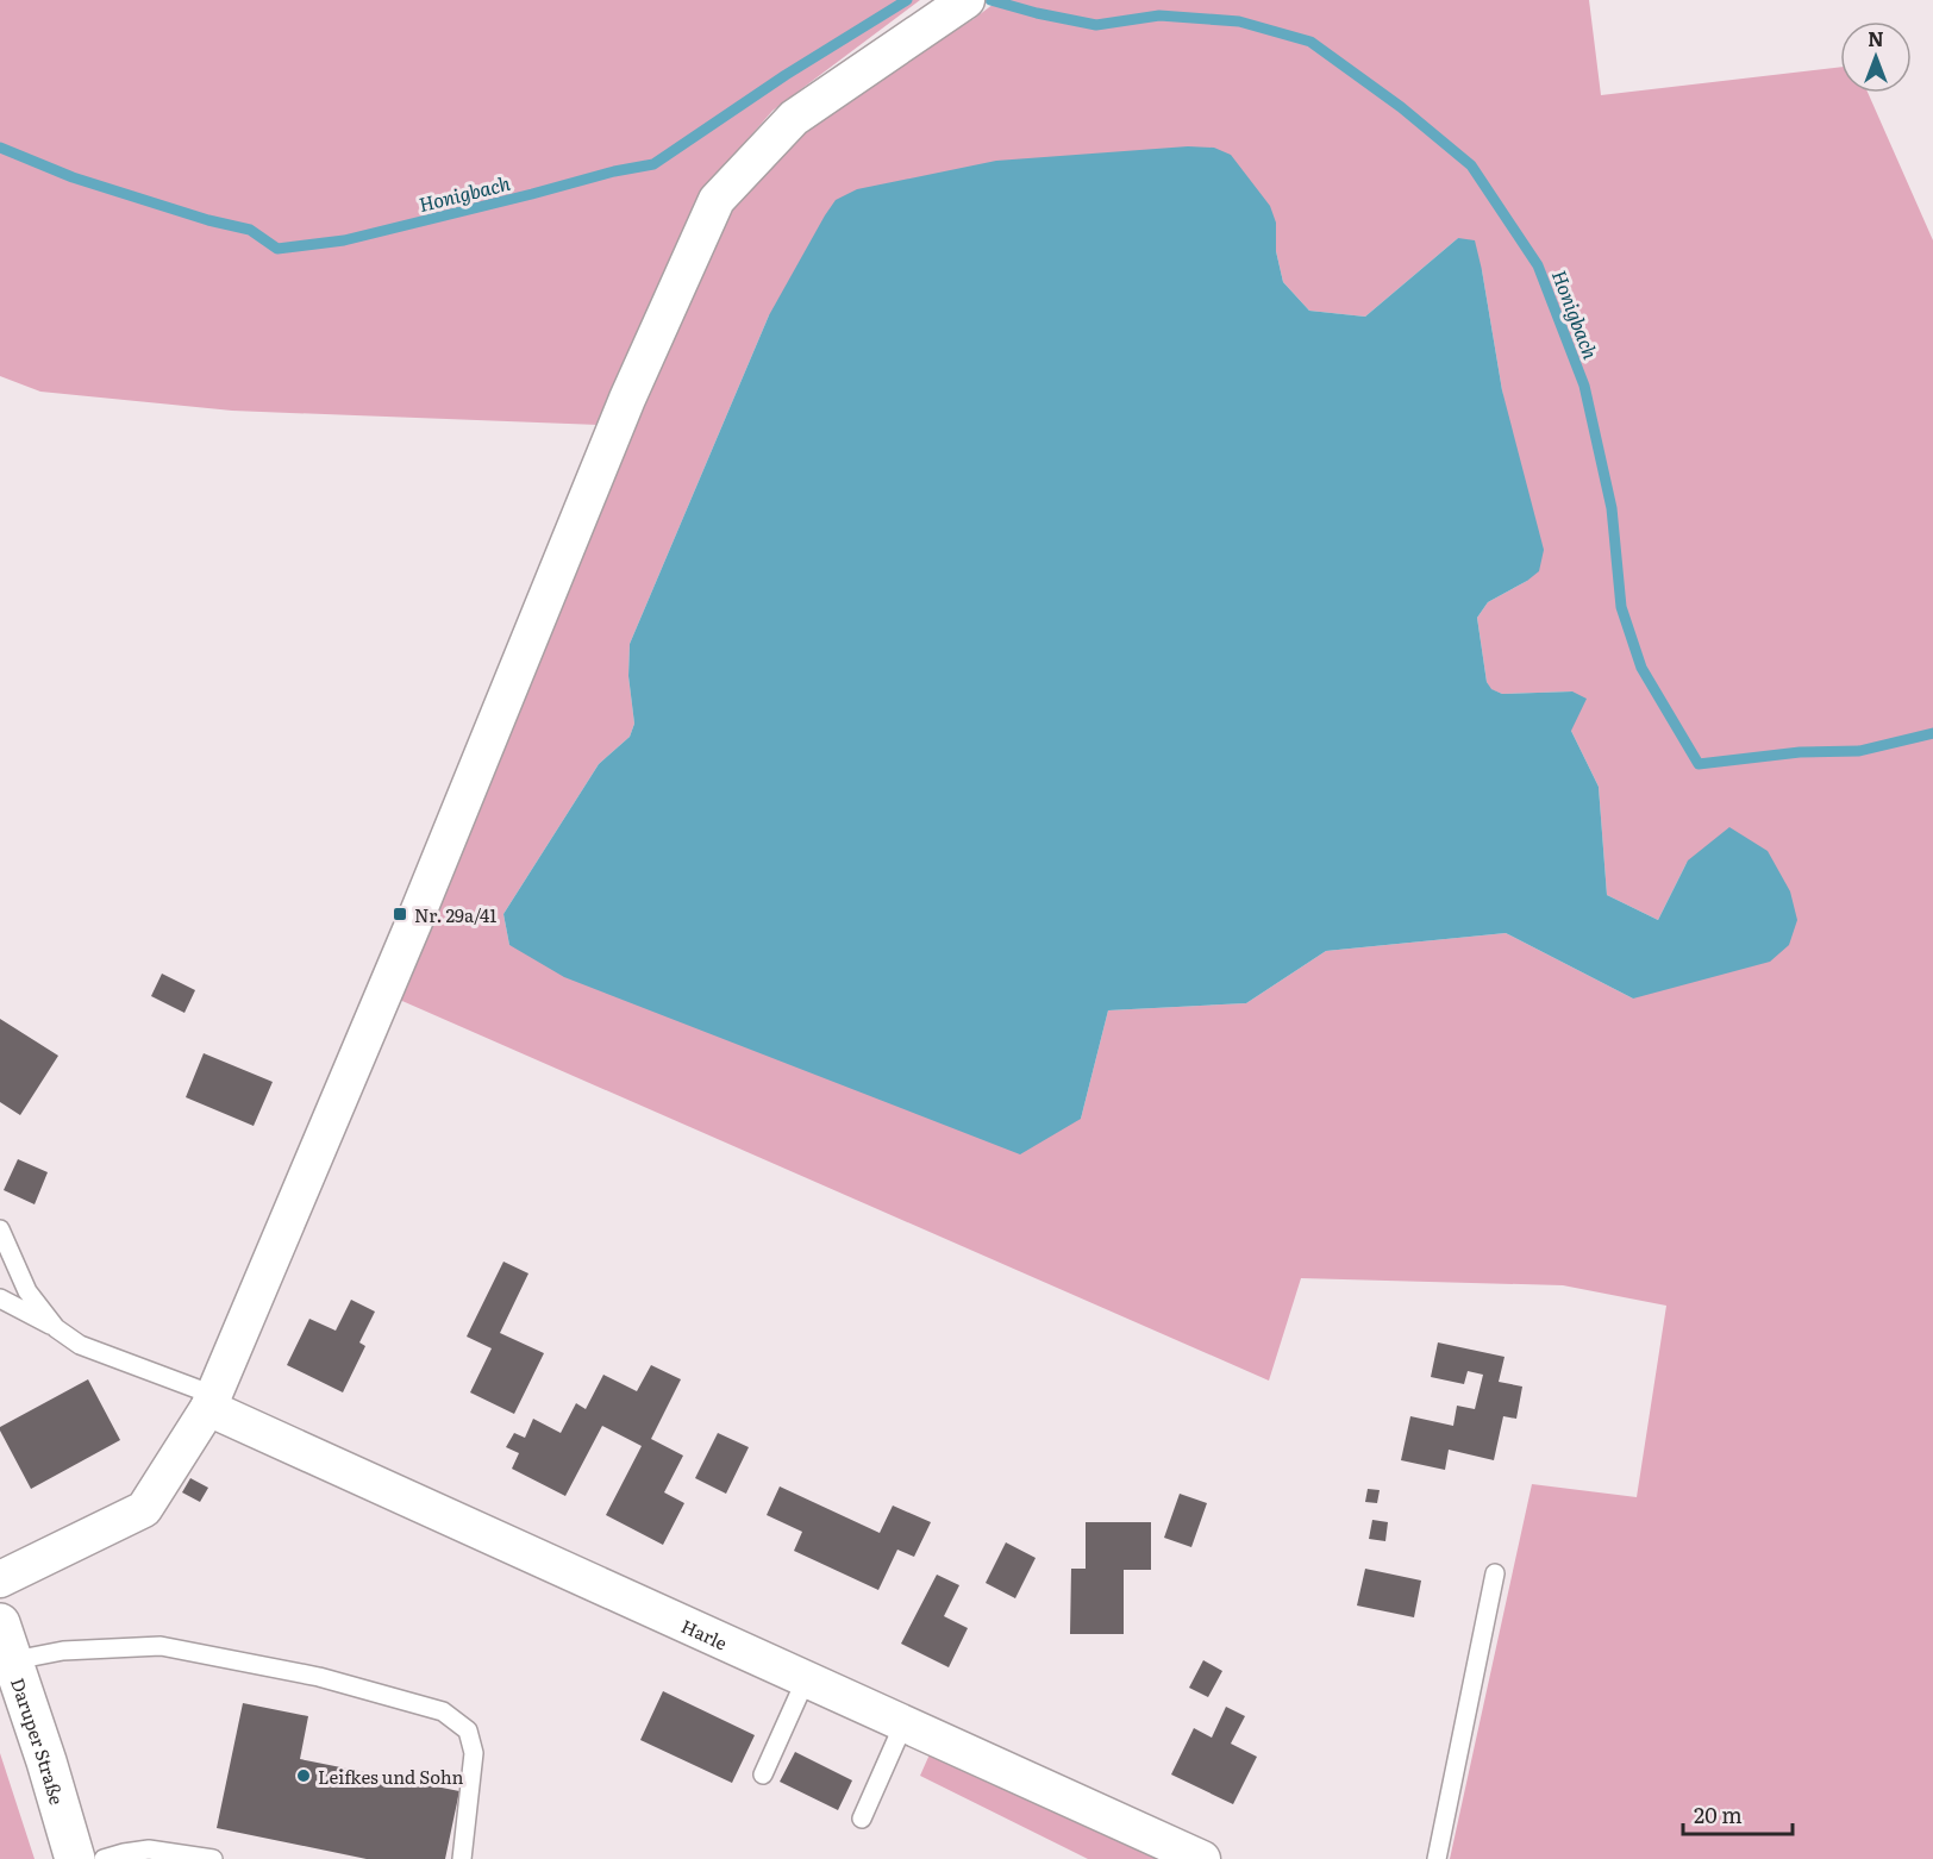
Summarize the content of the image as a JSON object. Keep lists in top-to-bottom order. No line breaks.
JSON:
{"streets":{"street":["Harle","Daruper Straße"]},"water":["Honigbach"],"places":{"transit":["Nr. 29a/41"],"other":["Leifkes und Sohn"]},"scale_bar":"20 m","north":"top"}
